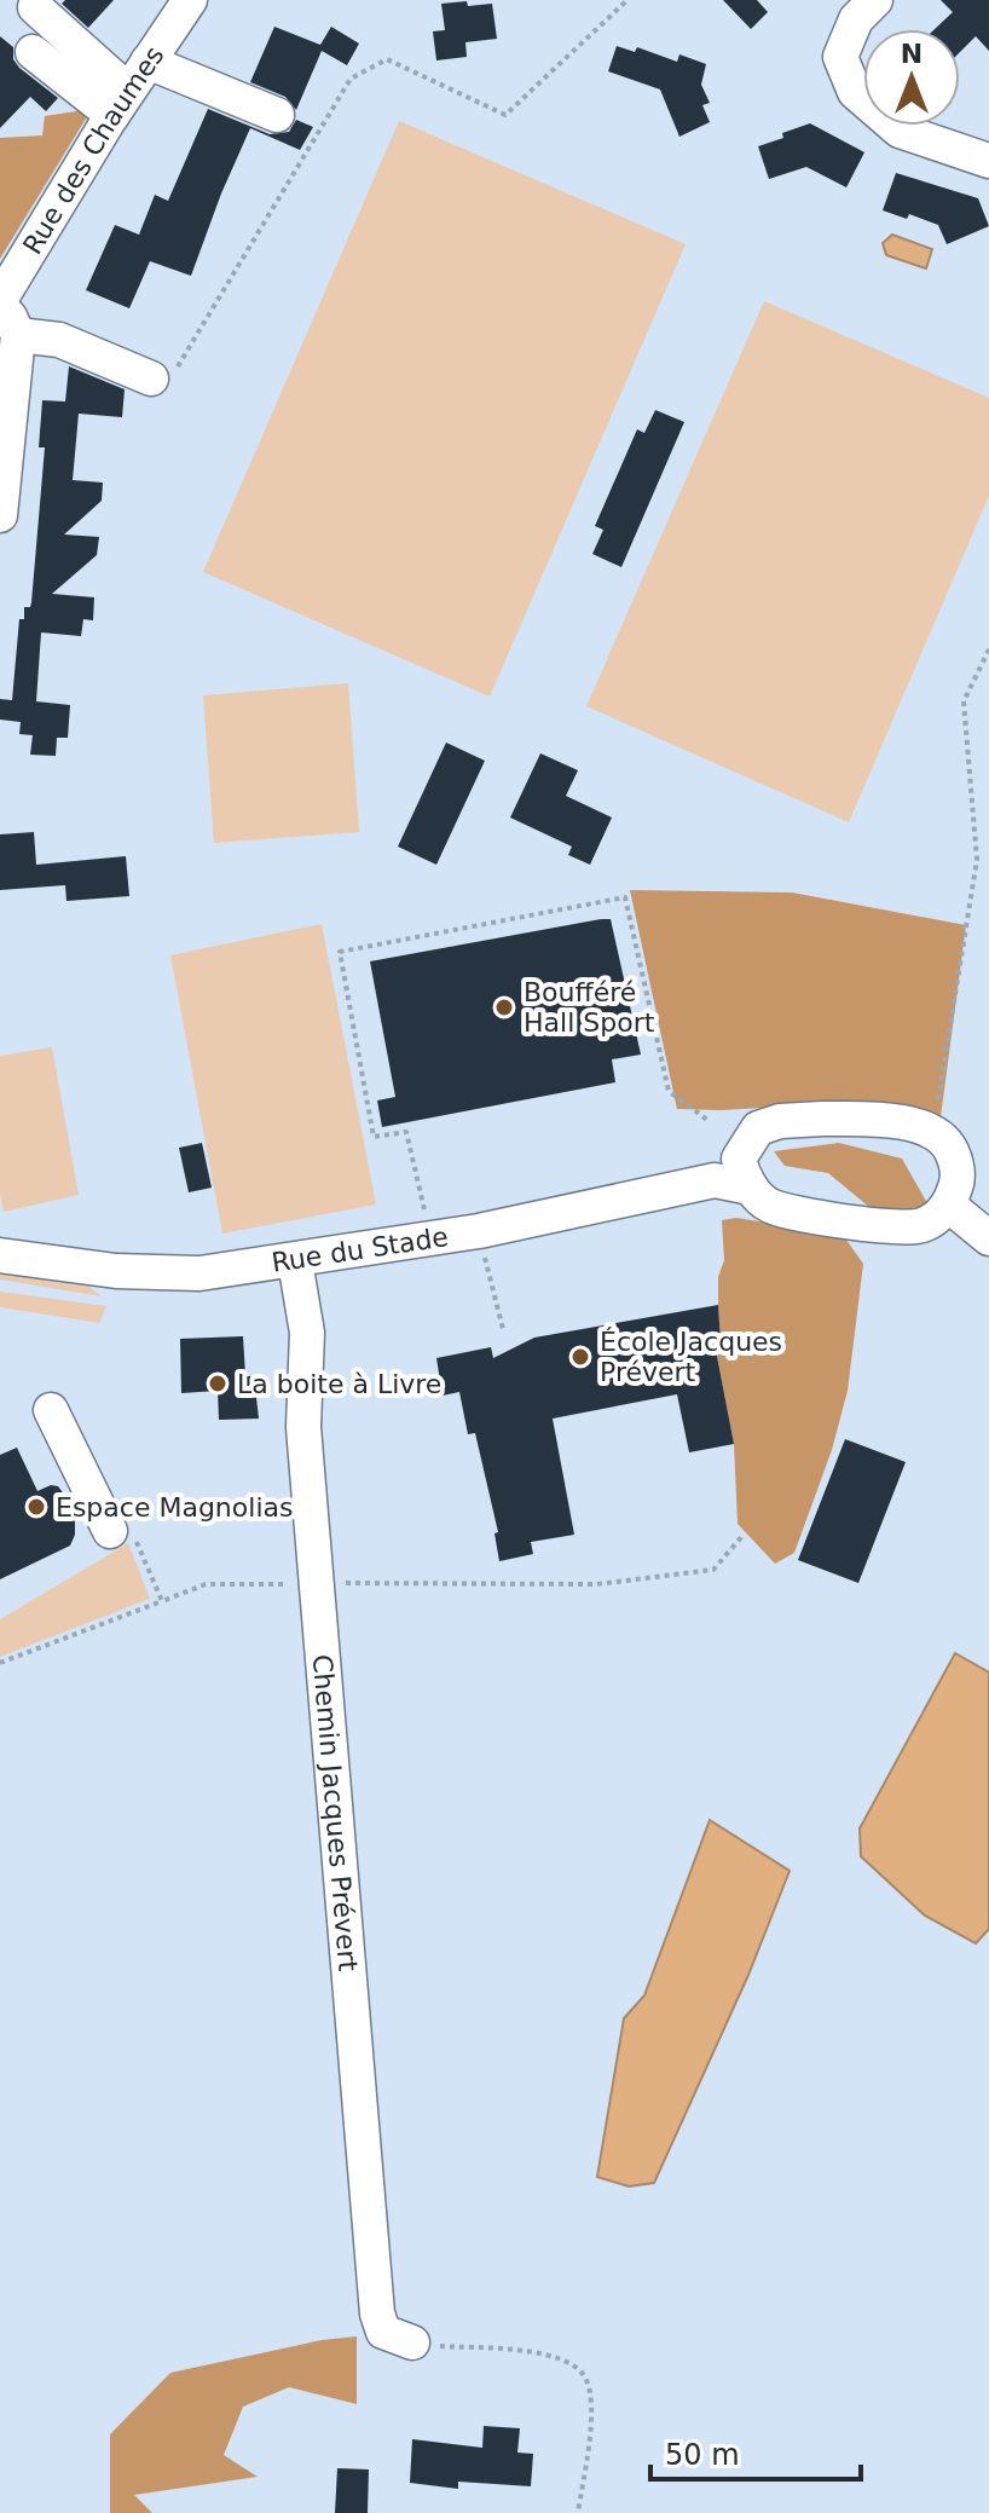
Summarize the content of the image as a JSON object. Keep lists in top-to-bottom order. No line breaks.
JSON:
{"streets":{"street":["Rue des Chaumes","Rue du Stade","Chemin Jacques Prévert"]},"crossings":[["Rue du Stade","Chemin Jacques Prévert"]],"places":["Boufféré Hall Sport","École Jacques Prévert","La boite à Livre","Espace Magnolias"],"scale_bar":"50 m","north":"top"}
